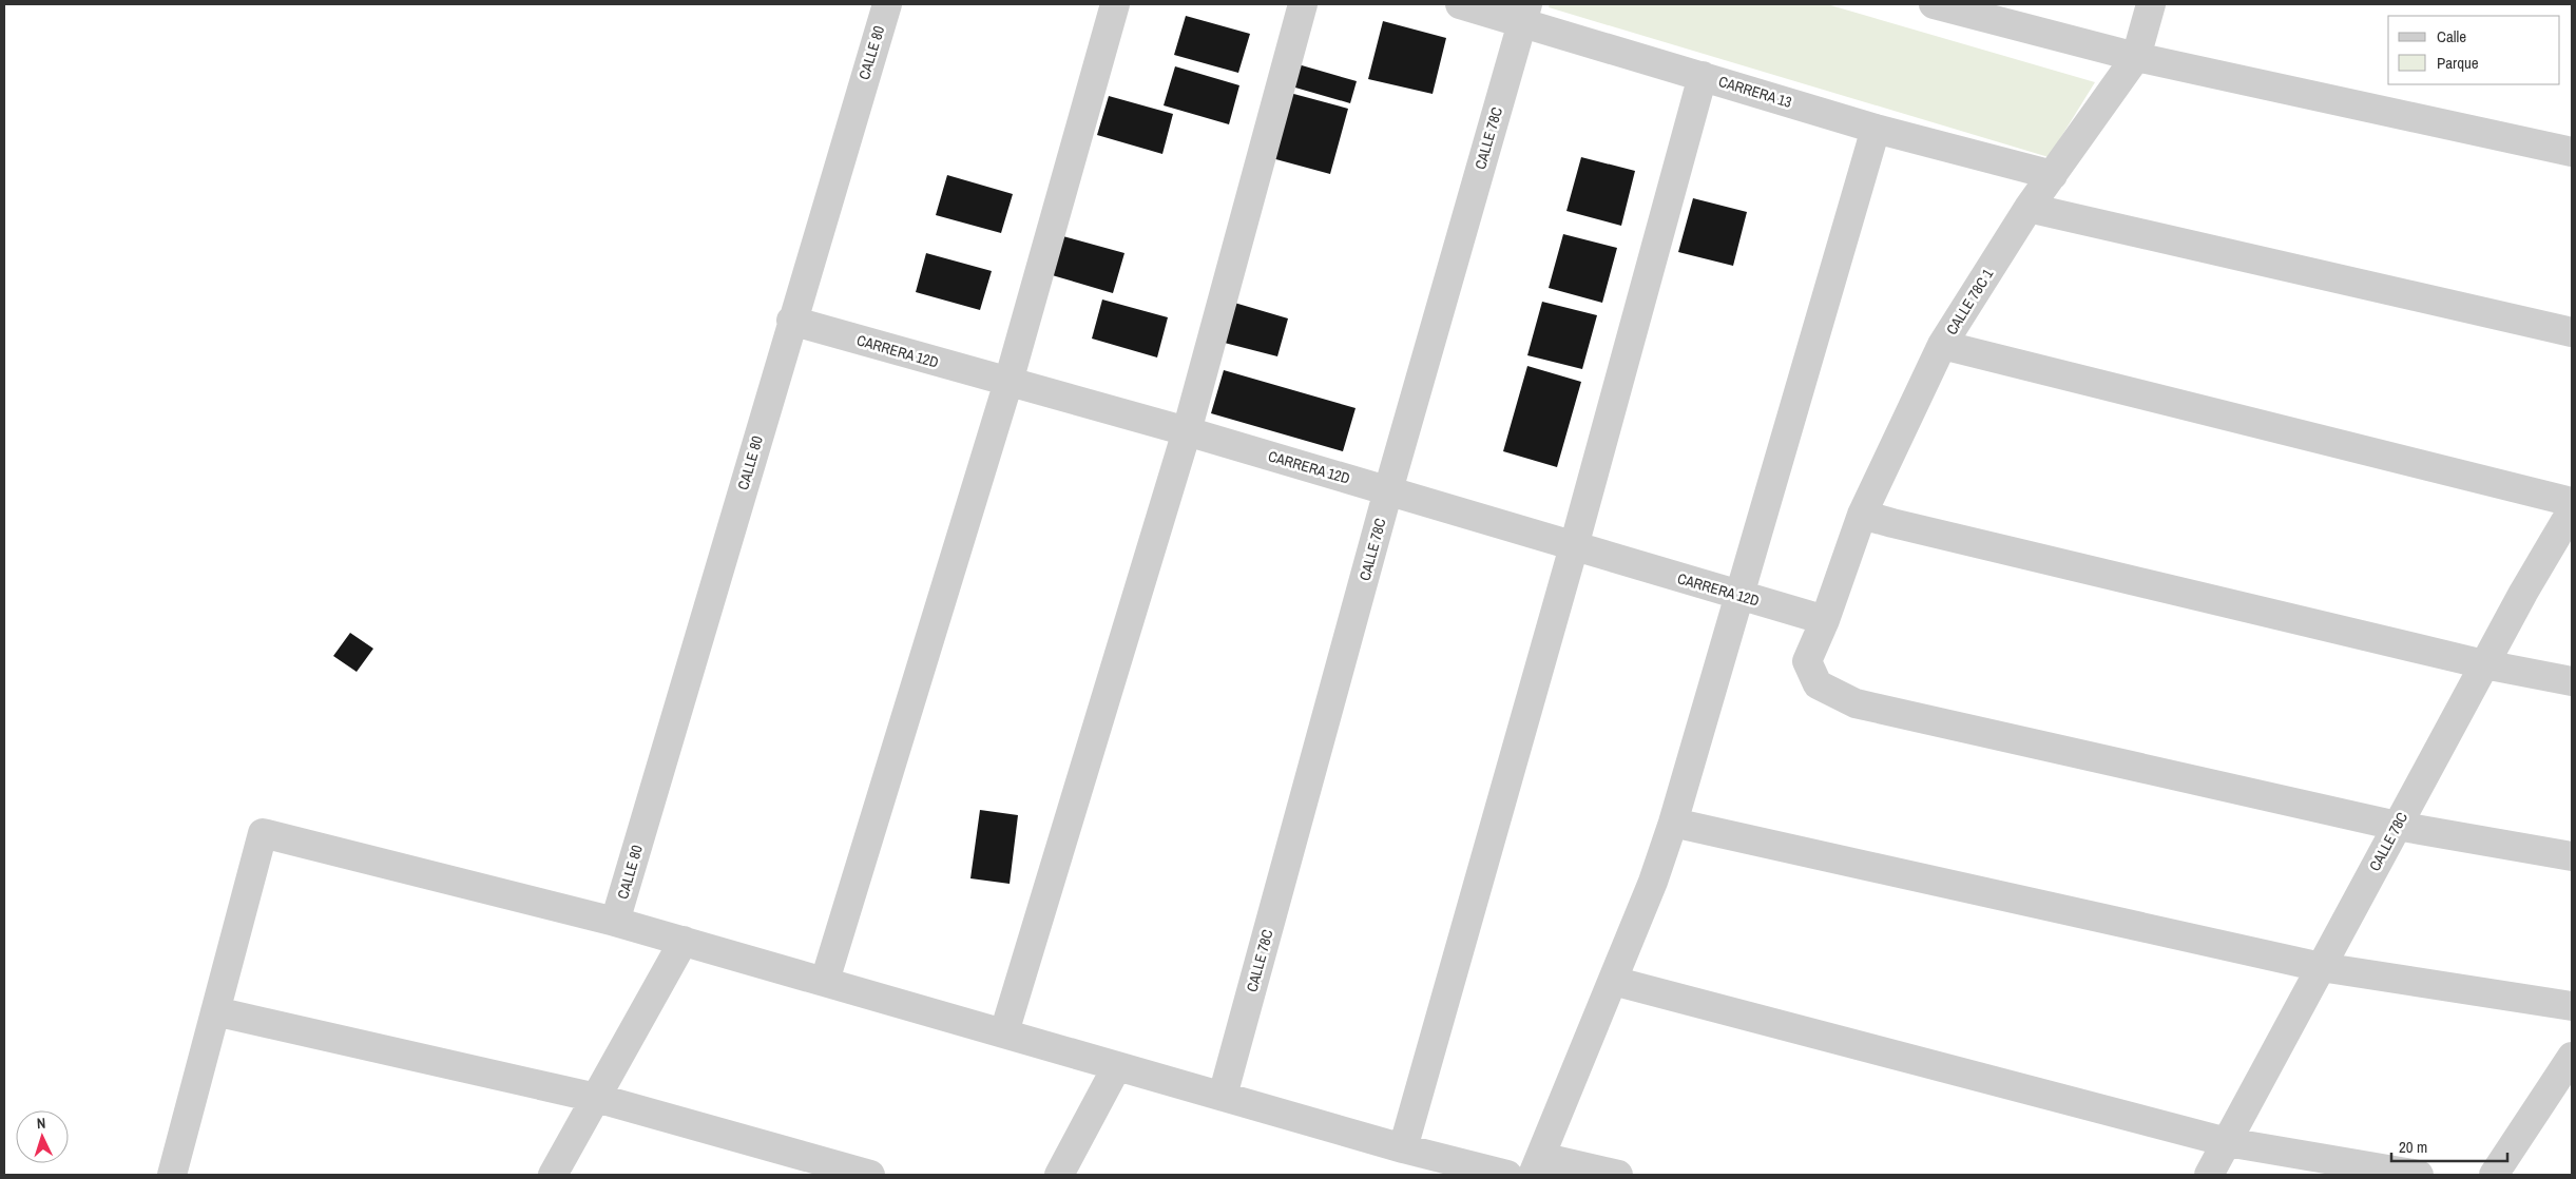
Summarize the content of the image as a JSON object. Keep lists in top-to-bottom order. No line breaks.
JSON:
{"streets":{"street":["CALLE 80","CARRERA 13","CALLE 78C","CALLE 78C 1","CARRERA 12D"]},"crossings":[["CALLE 80","CARRERA 12D"],["CARRERA 13","CALLE 78C"],["CARRERA 13","CALLE 78C 1"],["CALLE 78C","CALLE 78C 1"],["CALLE 78C","CARRERA 12D"],["CALLE 78C 1","CARRERA 12D"]],"legend":["Calle","Parque"],"scale_bar":"20 m","north":"top"}
